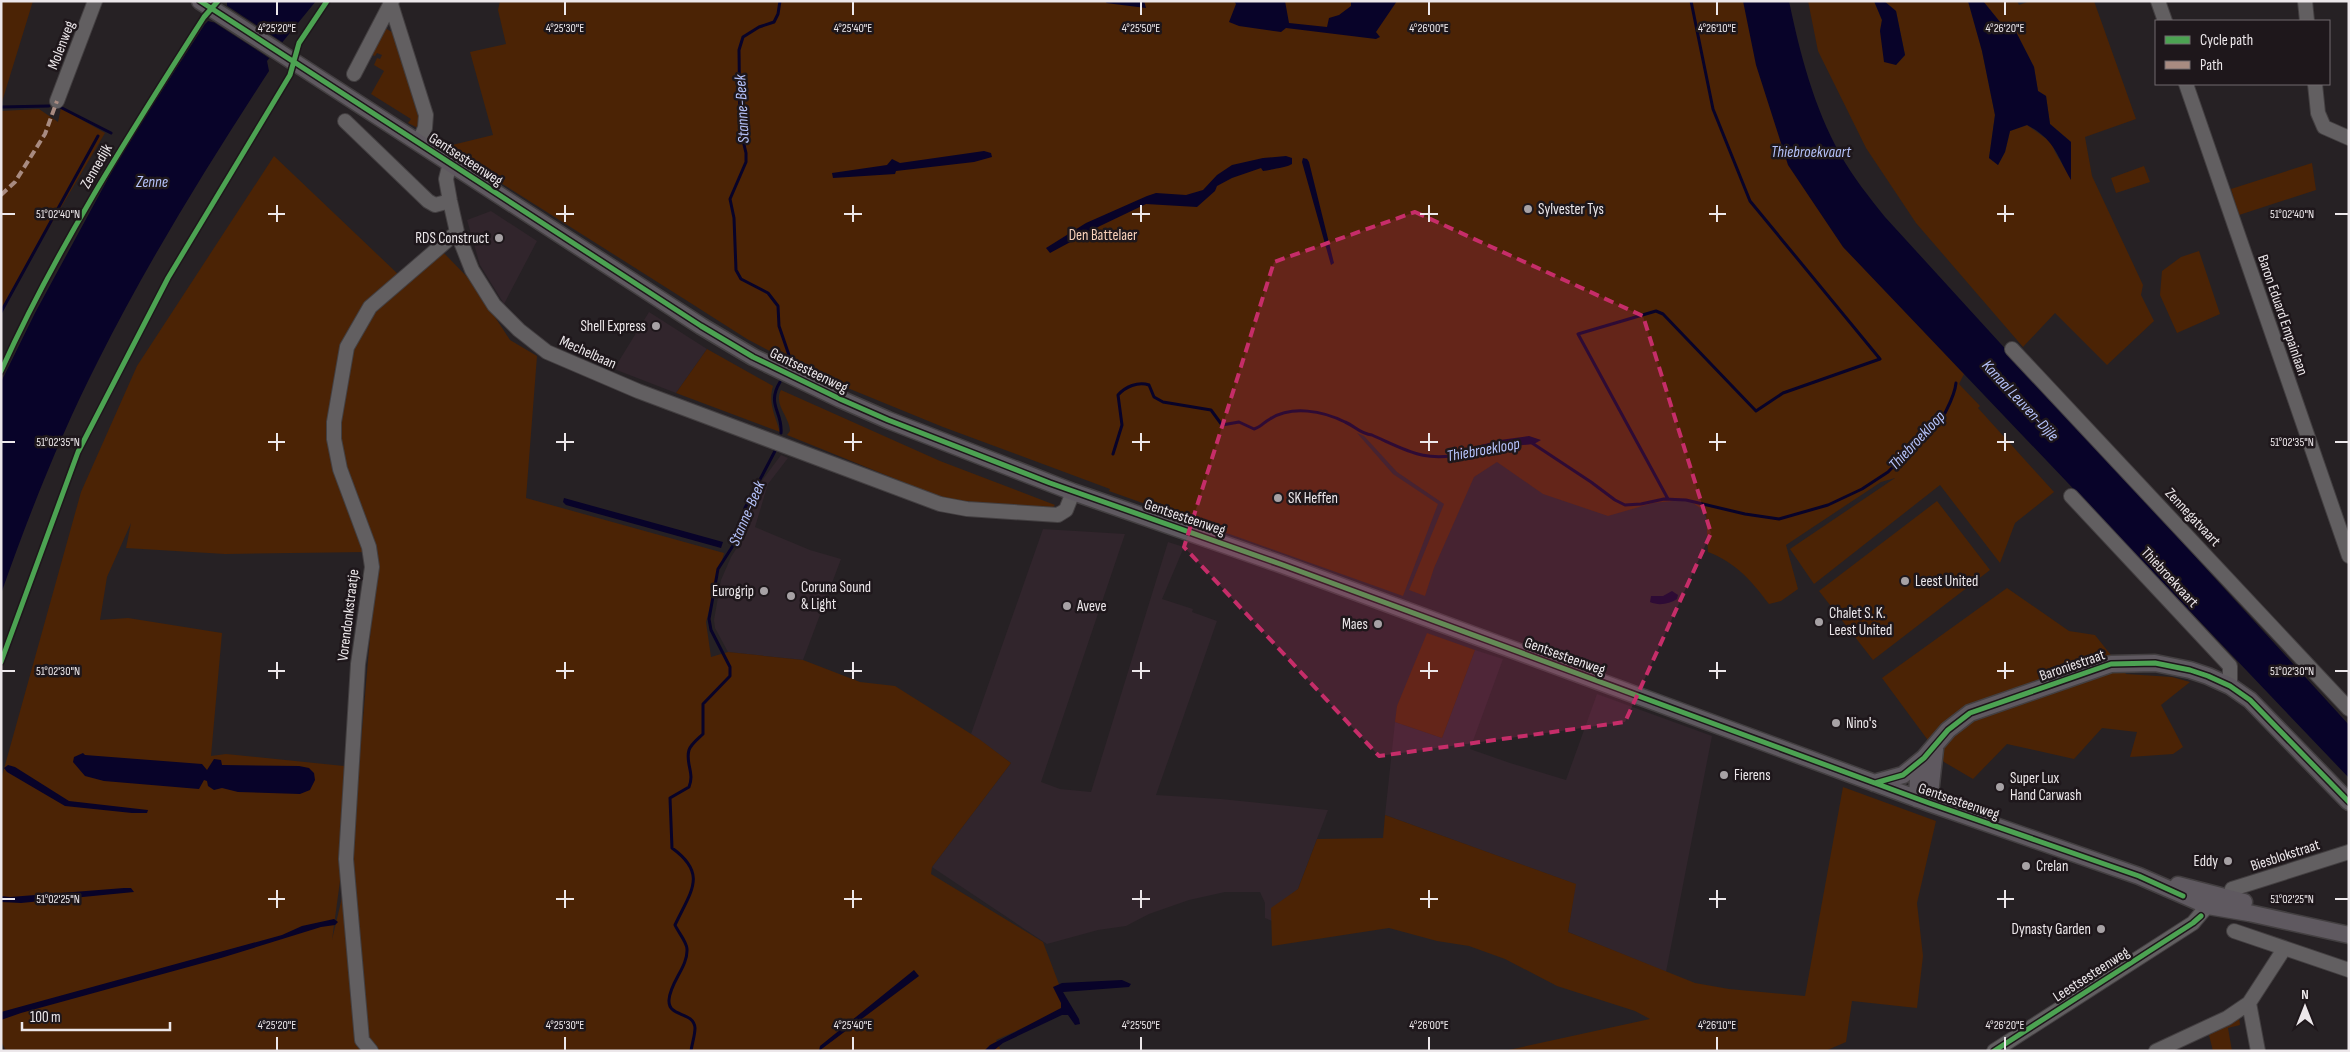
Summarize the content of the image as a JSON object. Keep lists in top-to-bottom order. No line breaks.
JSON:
{"streets":{"main road":["Gentsesteenweg","Baroniestraat"],"street":["Molenweg","Baron Eduard Empainlaan","Mechelbaan","Zennegatvaart","Thiebroekvaart","Vorendonkstraatje","Biesblokstraat","Leestsesteenweg"],"cycle path":["Zennedijk"]},"crossings":[["Gentsesteenweg","Mechelbaan"],["Gentsesteenweg","Baroniestraat"],["Gentsesteenweg","Leestsesteenweg"],["Mechelbaan","Vorendonkstraatje"],["Thiebroekvaart","Baroniestraat"]],"water":["Stanne-Beek","Thiebroekvaart","Zenne","Kanaal Leuven-Dijle","Thiebroekloop"],"parks":["Den Battelaer"],"places":["Sylvester Tys","RDS Construct","Shell Express","SK Heffen","Leest United","Eurogrip","Coruna Sound & Light","Aveve","Chalet S. K. Leest United","Maes","Nino's","Fierens","Super Lux Hand Carwash","Eddy","Crelan","Dynasty Garden"],"legend":["Cycle path","Path"],"scale_bar":"100 m","north":"top","coordinates":["4°25'20\"E","4°25'30\"E","4°25'40\"E","4°25'50\"E","4°26'00\"E","4°26'10\"E","4°26'20\"E","51°02'40\"N","51°02'35\"N","51°02'30\"N","51°02'25\"N"]}
